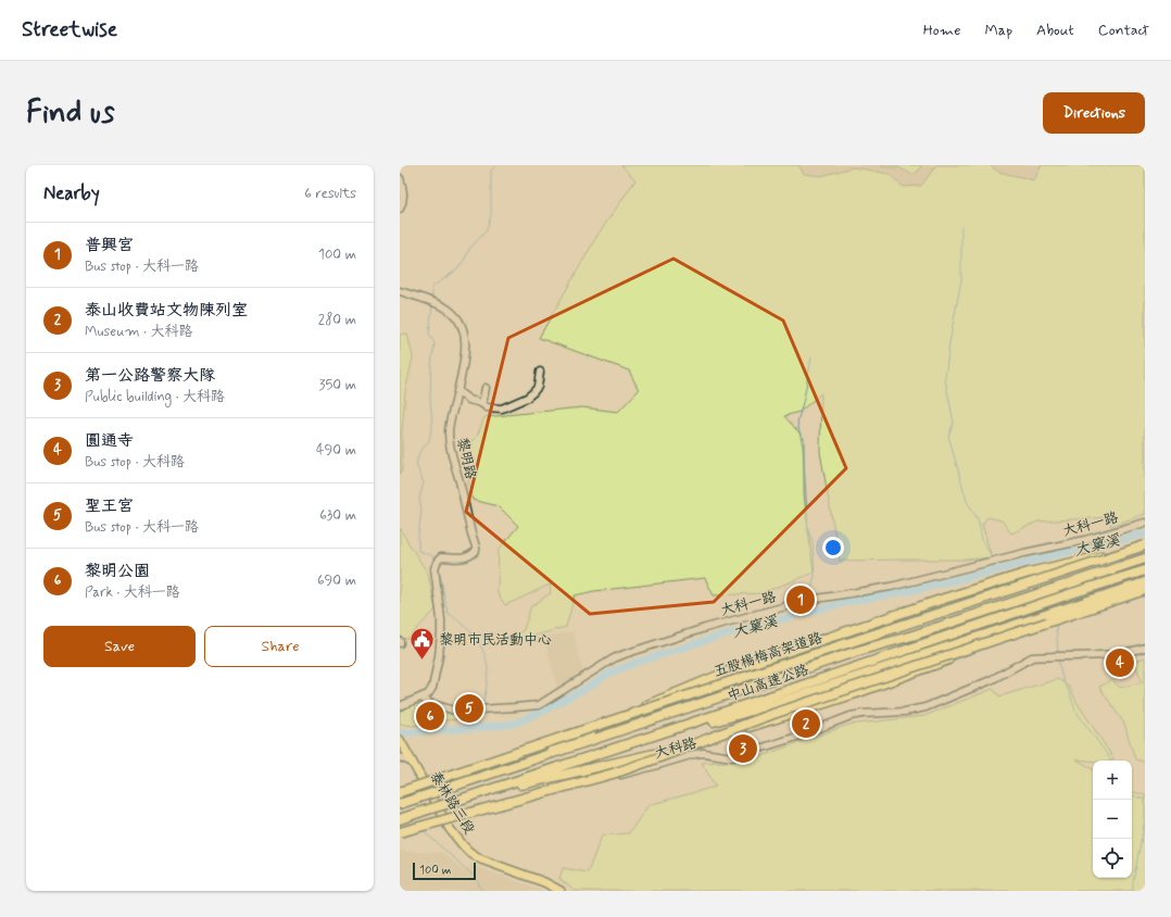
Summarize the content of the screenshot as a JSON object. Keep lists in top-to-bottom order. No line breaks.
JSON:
{"streets":{"highway":["五股楊梅高架道路","中山高速公路"],"main road":["泰林路三段"],"street":["黎明路","大科一路","大科路"]},"crossings":[["黎明路","大科一路"],["大科路","泰林路三段"]],"water":["大窠溪"],"places":{"public building":["黎明市民活動中心"]},"scale_bar":"100 m","page":{"header":"Streetwise","nav":["Home","Map","About","Contact"],"buttons":["Directions",["Save","Share"]],"title":"Find us","heading":["Nearby","6 results"],"list":[{"mark":"1","name":"普興宮","note":"Bus stop · 大科一路","value":"100 m"},{"mark":"2","name":"泰山收費站文物陳列室","note":"Museum · 大科路","value":"280 m"},{"mark":"3","name":"第一公路警察大隊","note":"Public building · 大科路","value":"350 m"},{"mark":"4","name":"圓通寺","note":"Bus stop · 大科路","value":"490 m"},{"mark":"5","name":"聖王宮","note":"Bus stop · 大科一路","value":"630 m"},{"mark":"6","name":"黎明公園","note":"Park · 大科一路","value":"690 m"}],"pins":["1","4","5","6","2","3"],"map_buttons":["+","−"],"scale":"100 m"}}
